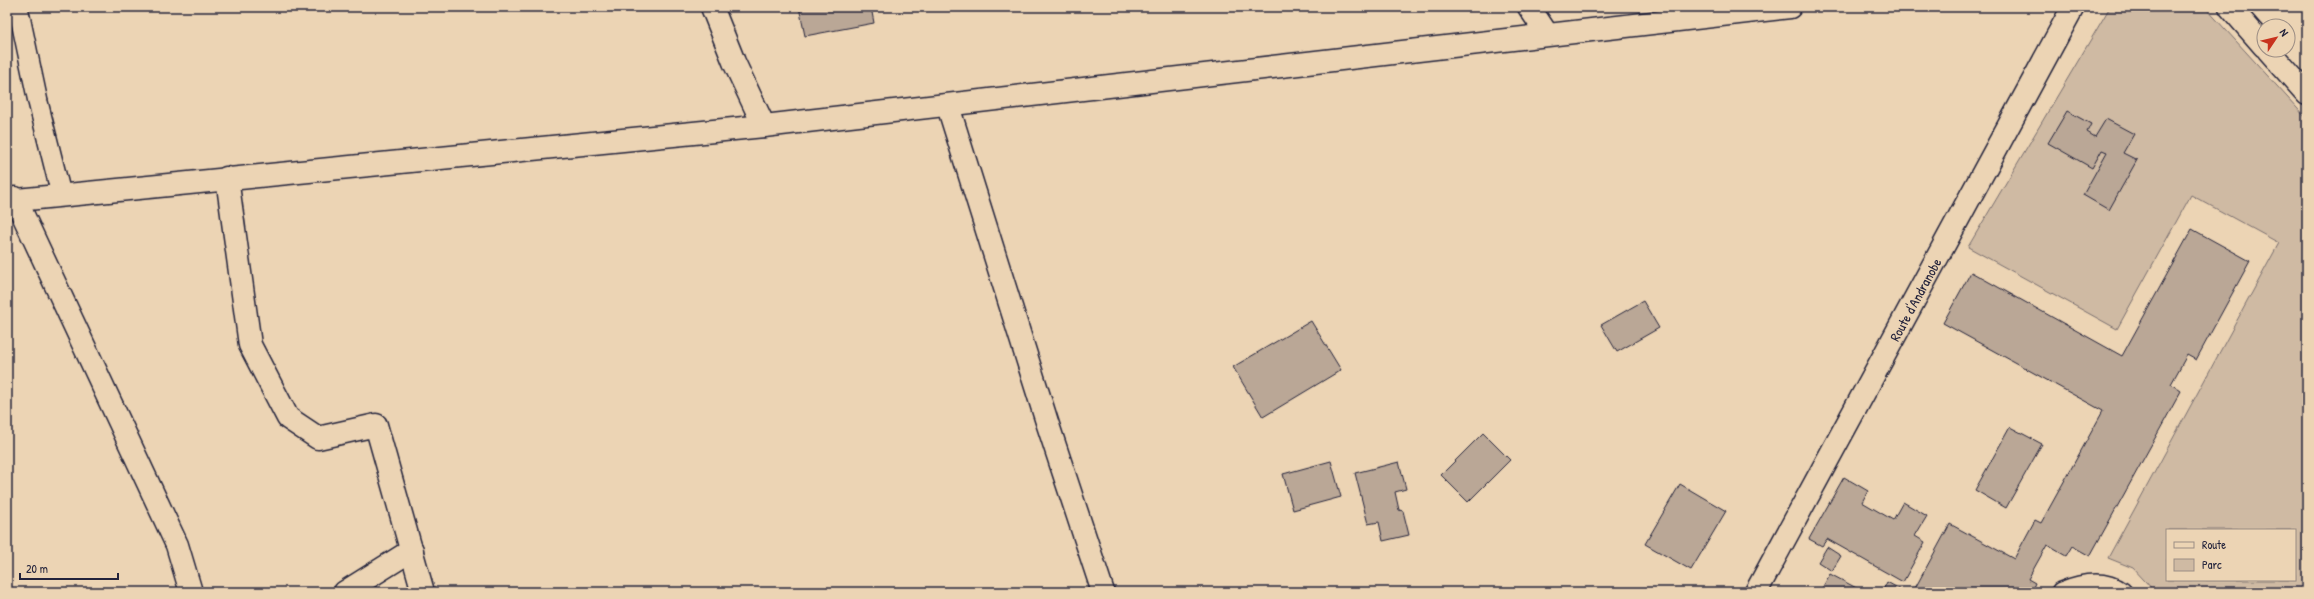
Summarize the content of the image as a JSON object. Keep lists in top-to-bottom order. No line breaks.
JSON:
{"streets":{"street":["Route d'Andranobe"]},"legend":["Route","Parc"],"scale_bar":"20 m","north":"top right"}
